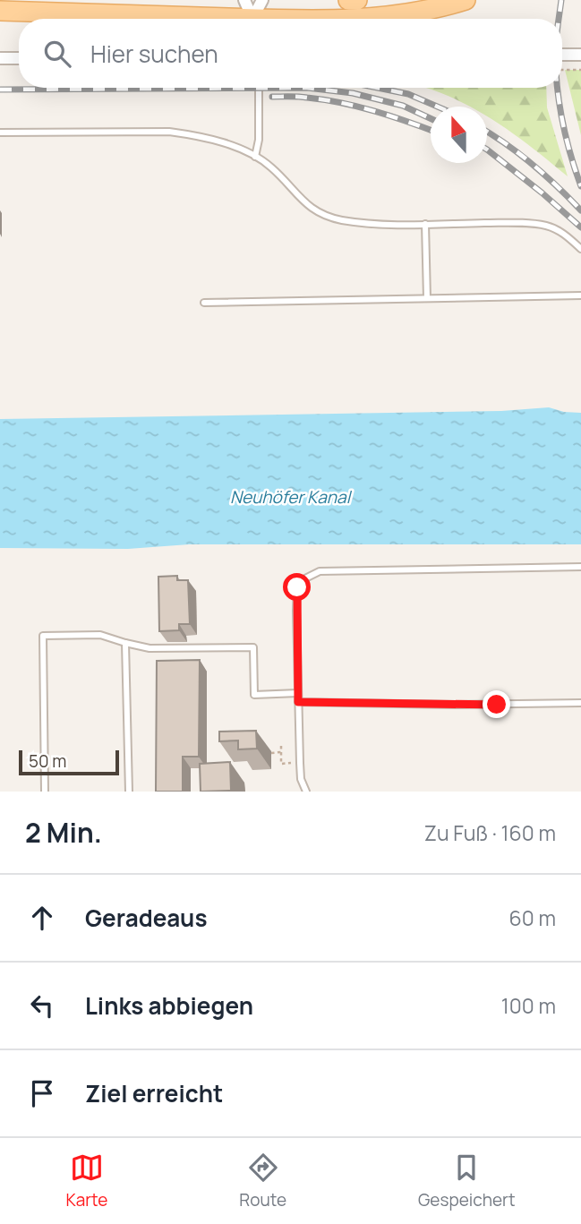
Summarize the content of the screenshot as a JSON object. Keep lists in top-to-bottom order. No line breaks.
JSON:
{"water":["Neuhöfer Kanal"],"scale_bar":"50 m","north":"top","page":{"search":"Hier suchen","scale":"50 m","heading":["2 Min.","Zu Fuß · 160 m"],"list":[["Geradeaus","60 m"],["Links abbiegen","100 m"],"Ziel erreicht"],"nav":["Karte","Route","Gespeichert"]}}
